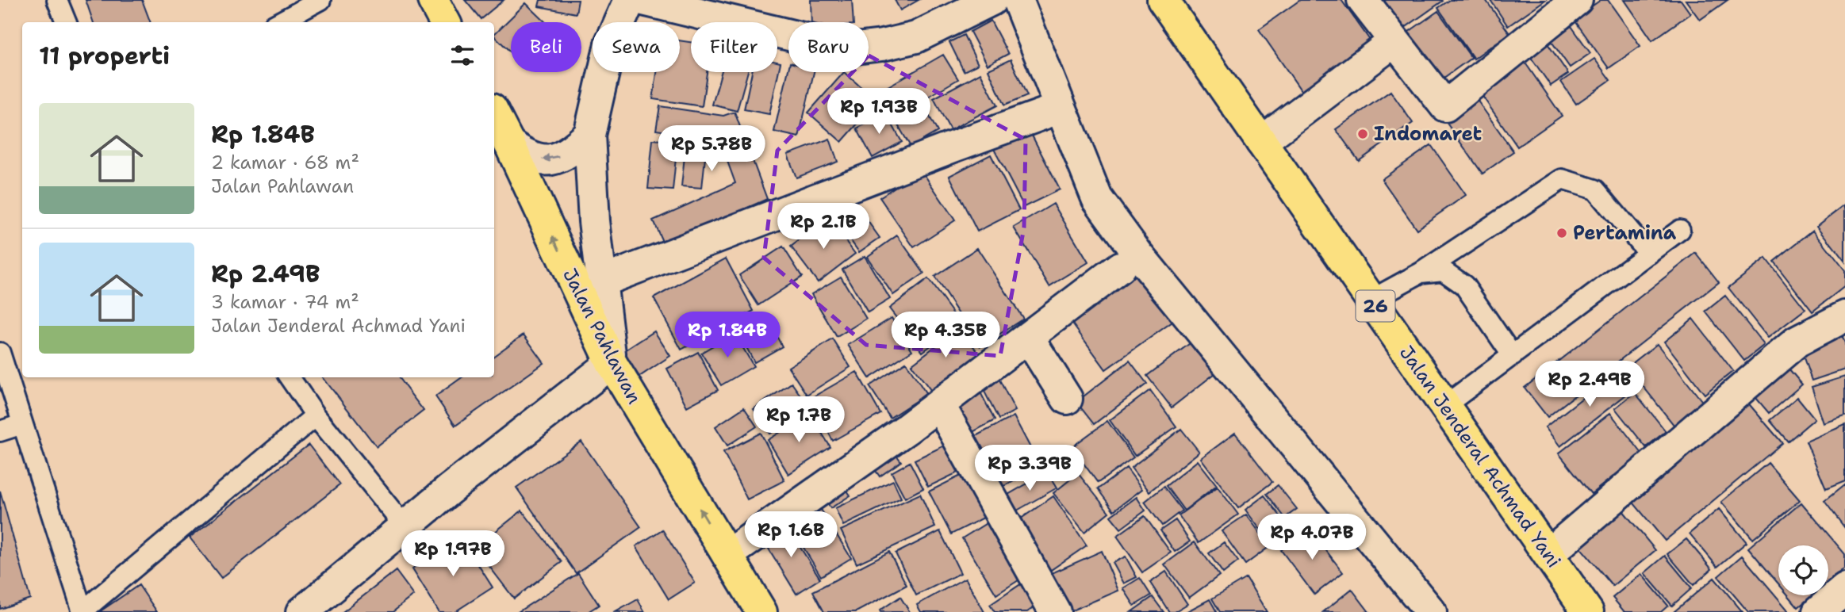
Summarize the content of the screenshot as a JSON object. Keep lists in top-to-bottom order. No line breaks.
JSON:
{"streets":{"main road":["26","Jalan Pahlawan","Jalan Jenderal Achmad Yani"]},"one_way":["Jalan Pahlawan"],"places":["Indomaret","Pertamina"],"page":{"chip":["Beli","Sewa","Filter","Baru"],"heading":"11 properti","price":["Rp 1.93B","Rp 5.78B","Rp 2.1B","Rp 1.84B","Rp 4.35B","Rp 2.49B","Rp 1.7B","Rp 3.39B","Rp 1.6B","Rp 4.07B","Rp 1.97B"],"list":[{"name":"Rp 1.84B","note":"2 kamar · 68 m² · Jalan Pahlawan"},{"name":"Rp 2.49B","note":"3 kamar · 74 m² · Jalan Jenderal Achmad Yani"}]}}
